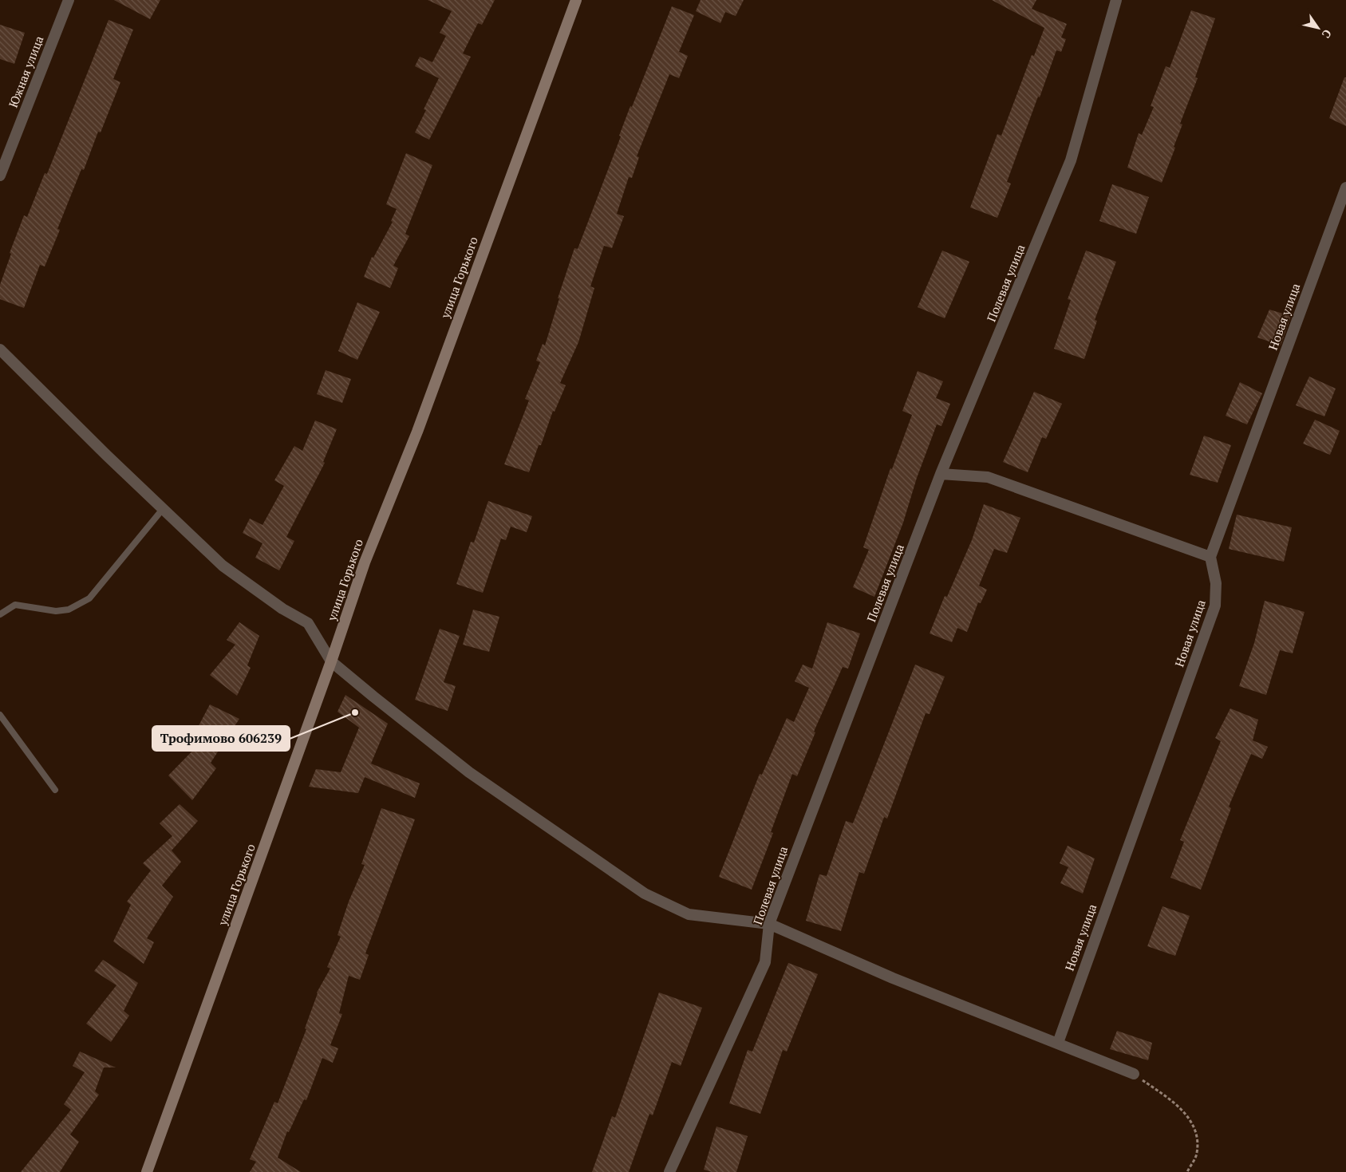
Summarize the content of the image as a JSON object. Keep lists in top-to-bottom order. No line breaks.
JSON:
{"streets":{"main road":["улица Горького"],"street":["Южная улица","Полевая улица","Новая улица"]},"places":["Трофимово 606239"],"north":"bottom right"}
